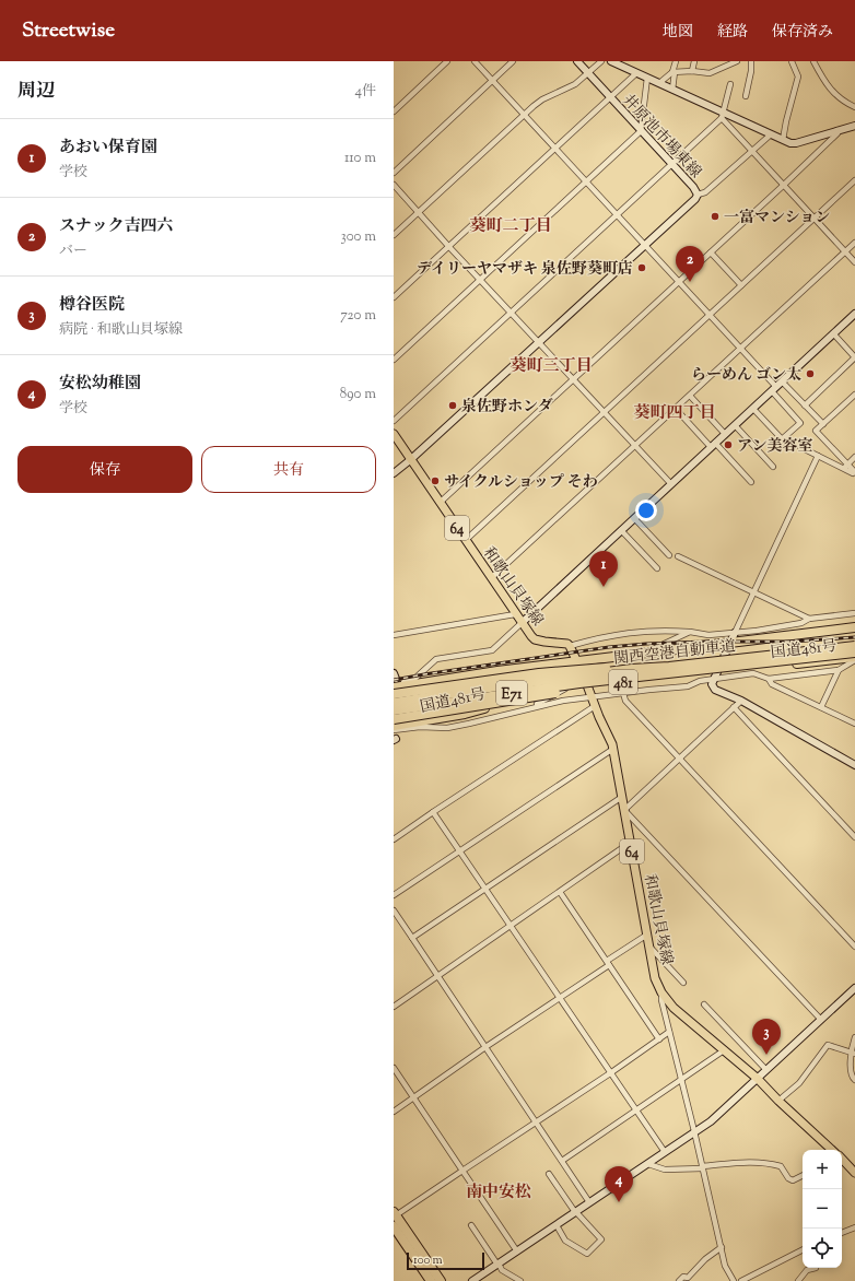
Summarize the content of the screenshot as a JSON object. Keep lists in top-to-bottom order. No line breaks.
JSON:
{"streets":{"highway":["国道481号","関西空港自動車道","481","E71"],"main road":["64","和歌山貝塚線"],"street":["井原池市場東線"]},"crossings":[["井原池市場東線","和歌山貝塚線"],["和歌山貝塚線","国道481号"],["国道481号","481"],["関西空港自動車道","481"]],"districts":["葵町二丁目","葵町三丁目","葵町四丁目","南中安松"],"places":["一富マンション","デイリーヤマザキ 泉佐野葵町店","らーめん ゴン太","泉佐野ホンダ","アン美容室","サイクルショップ そわ"],"scale_bar":"100 m","page":{"header":"Streetwise","nav":["地図","経路","保存済み"],"heading":["周辺","4件"],"list":[{"mark":"1","name":"あおい保育園","note":"学校","value":"110 m"},{"mark":"2","name":"スナック吉四六","note":"バー","value":"300 m"},{"mark":"3","name":"樽谷医院","note":"病院 · 和歌山貝塚線","value":"720 m"},{"mark":"4","name":"安松幼稚園","note":"学校","value":"890 m"}],"pins":["2","1","3","4"],"buttons":["保存","共有"],"map_buttons":["+","−"],"scale":"100 m"}}
